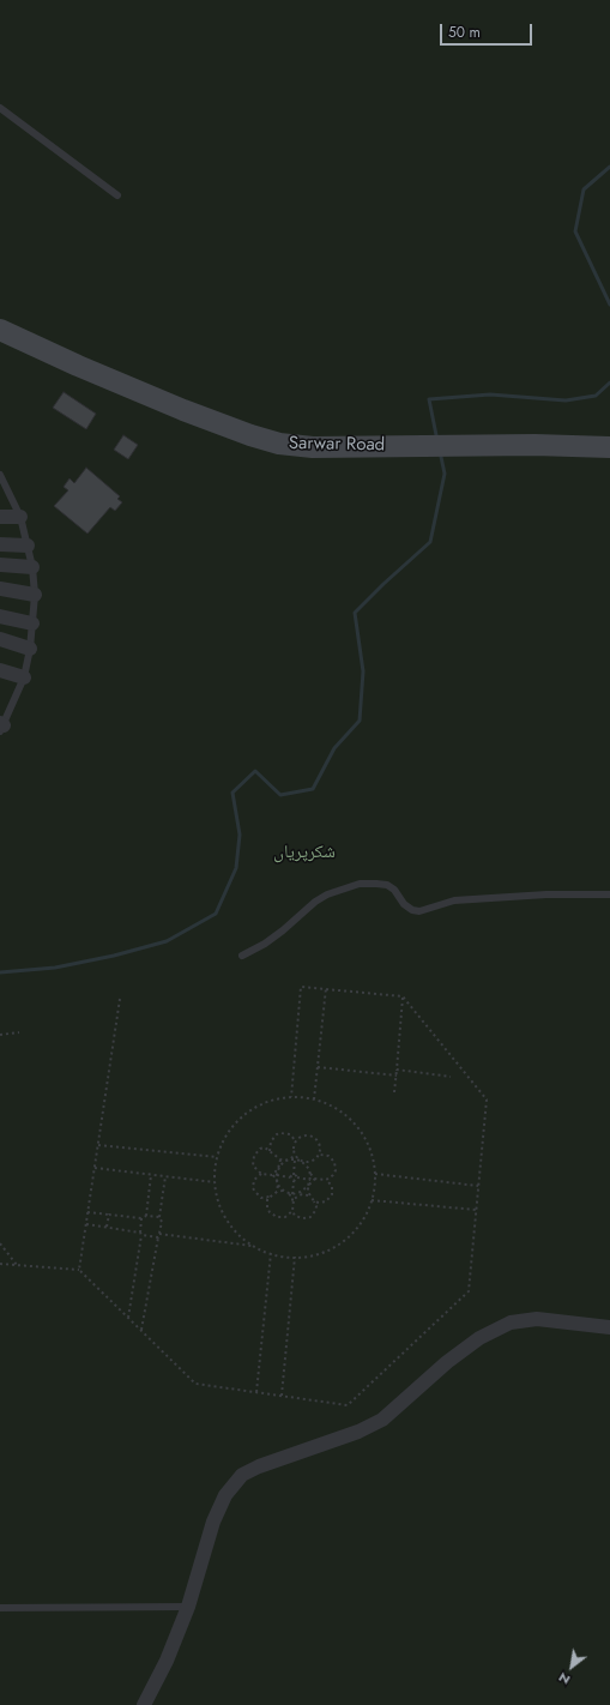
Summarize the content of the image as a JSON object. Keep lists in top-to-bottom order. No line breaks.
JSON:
{"streets":{"main road":["Sarwar Road"]},"parks":["شکرپریاں"],"scale_bar":"50 m","north":"bottom left"}
